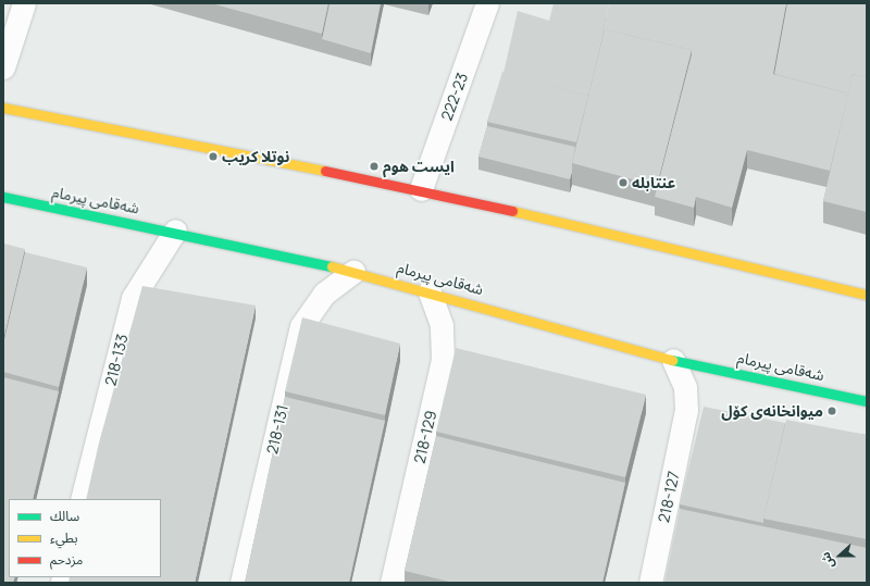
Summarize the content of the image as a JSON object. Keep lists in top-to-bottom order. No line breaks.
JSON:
{"streets":{"highway":["شەقامی پیرمام"],"street":["222-23","218-133","218-131","218-129","218-127"]},"crossings":[["شەقامی پیرمام","218-133"],["شەقامی پیرمام","218-131"],["شەقامی پیرمام","218-129"],["شەقامی پیرمام","218-127"]],"places":["نوتلا كريب","ايست هوم","عنتابله","میوانخانەی کۆل"],"legend":["سالك","بطيء","مزدحم"],"north":"left"}
